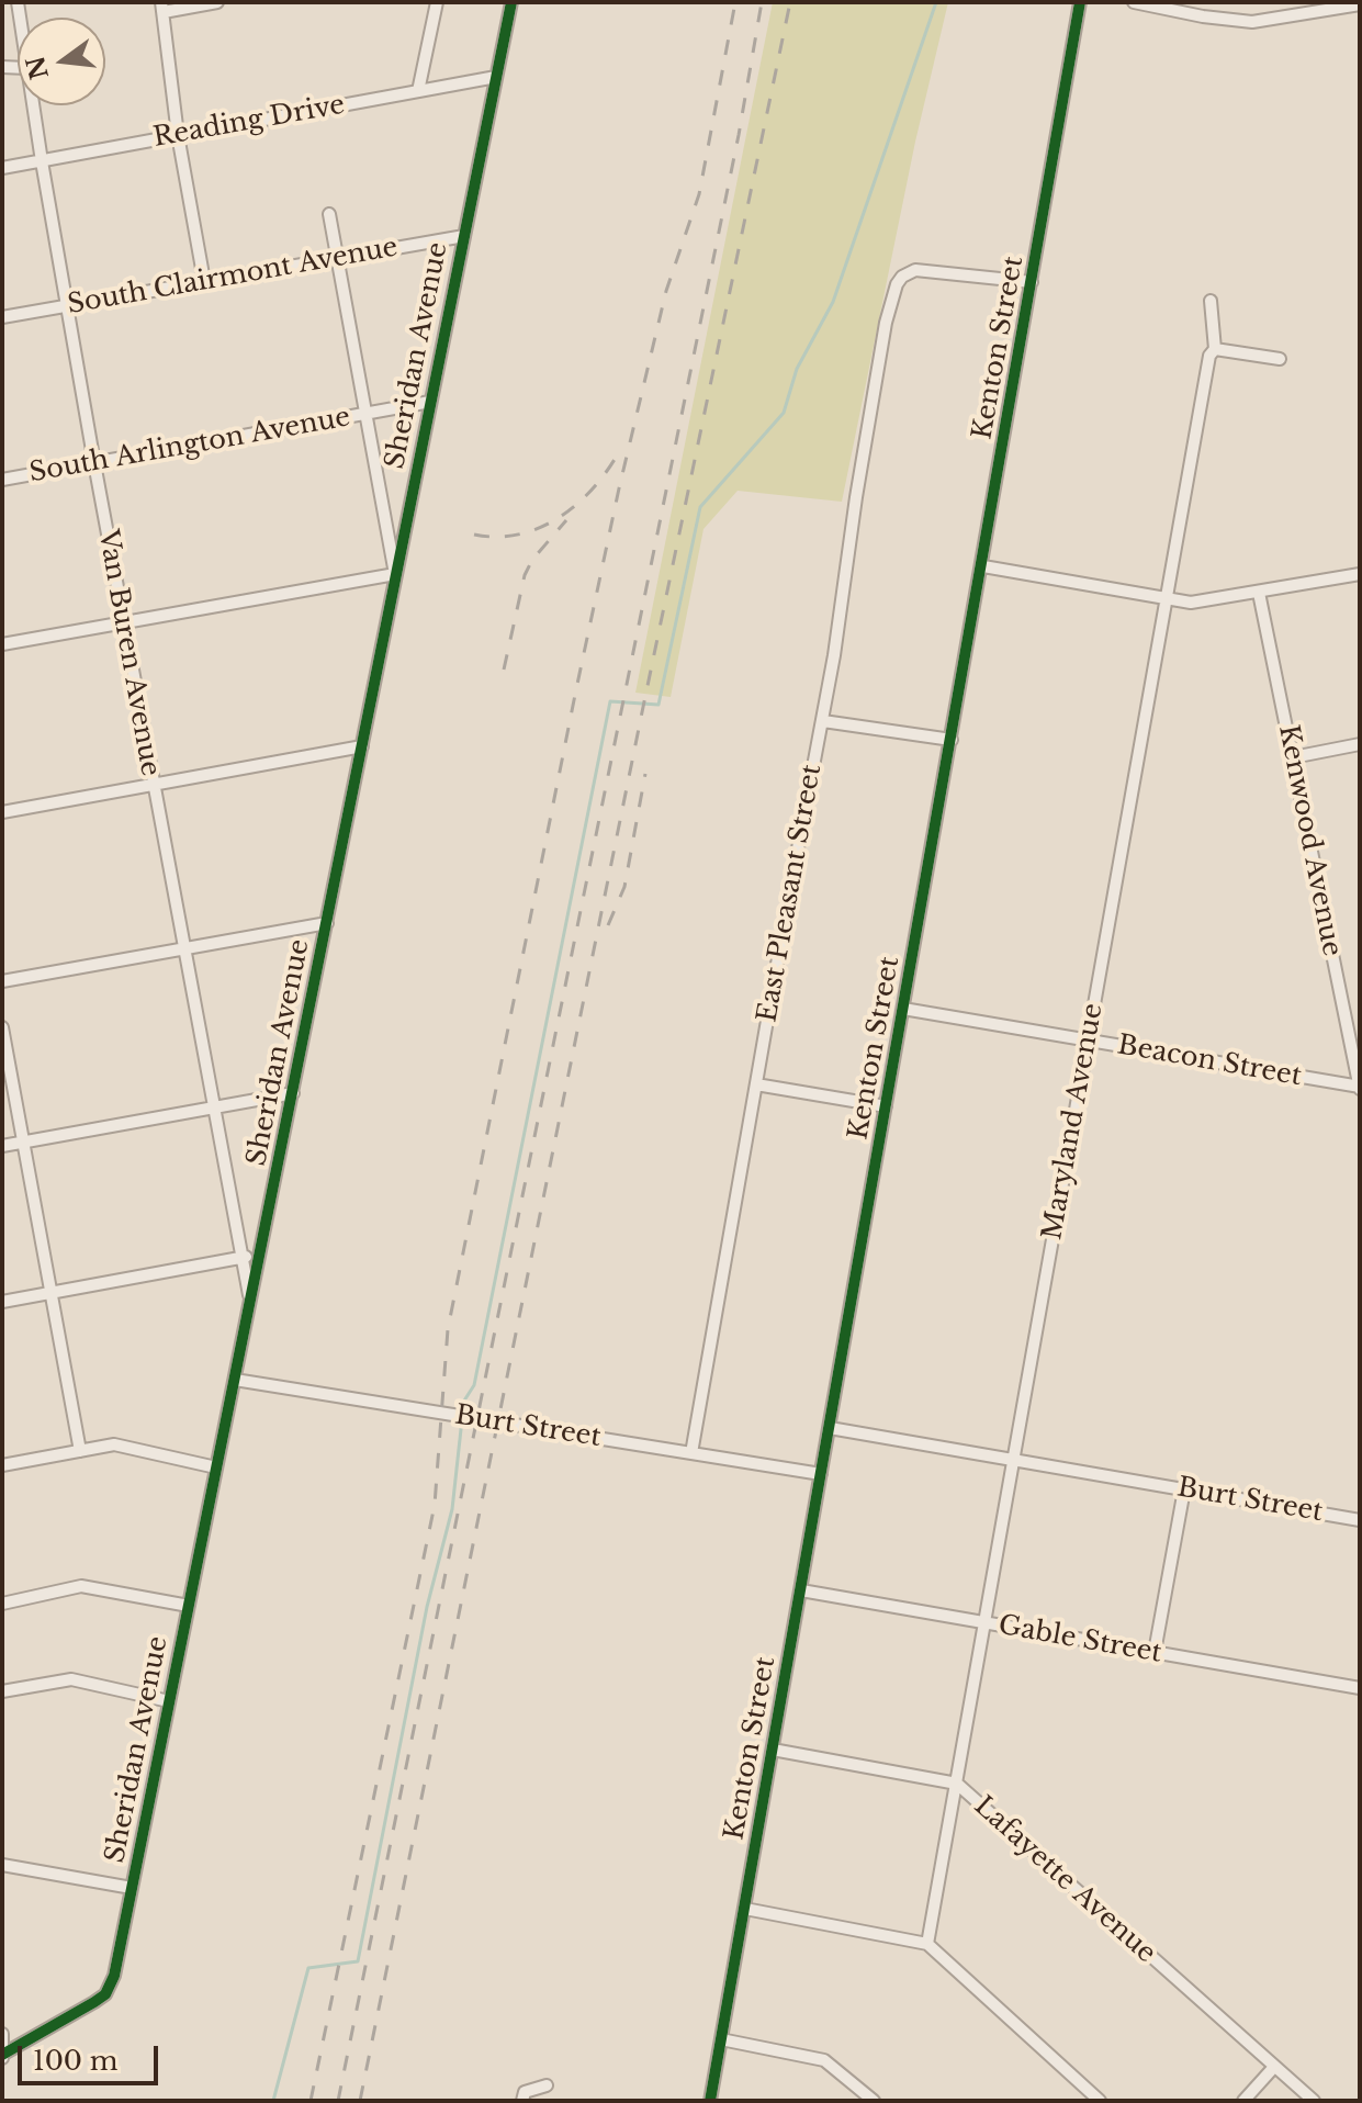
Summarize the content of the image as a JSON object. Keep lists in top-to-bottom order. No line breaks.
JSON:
{"streets":{"street":["Reading Drive","South Clairmont Avenue","Kenton Street","Sheridan Avenue","South Arlington Avenue","Van Buren Avenue","Kenwood Avenue","East Pleasant Street","Beacon Street","Maryland Avenue","Burt Street","Gable Street","Lafayette Avenue"]},"crossings":[["Reading Drive","Sheridan Avenue"],["Reading Drive","Van Buren Avenue"],["South Clairmont Avenue","Sheridan Avenue"],["South Clairmont Avenue","Van Buren Avenue"],["Kenton Street","East Pleasant Street"],["Kenton Street","Beacon Street"],["Kenton Street","Burt Street"],["Kenton Street","Gable Street"],["Kenton Street","Lafayette Avenue"],["Sheridan Avenue","South Arlington Avenue"],["Sheridan Avenue","Van Buren Avenue"],["Sheridan Avenue","Burt Street"],["South Arlington Avenue","Van Buren Avenue"],["Kenwood Avenue","Beacon Street"],["East Pleasant Street","Burt Street"],["Beacon Street","Maryland Avenue"],["Maryland Avenue","Burt Street"],["Maryland Avenue","Gable Street"],["Maryland Avenue","Lafayette Avenue"]],"scale_bar":"100 m","north":"left"}
